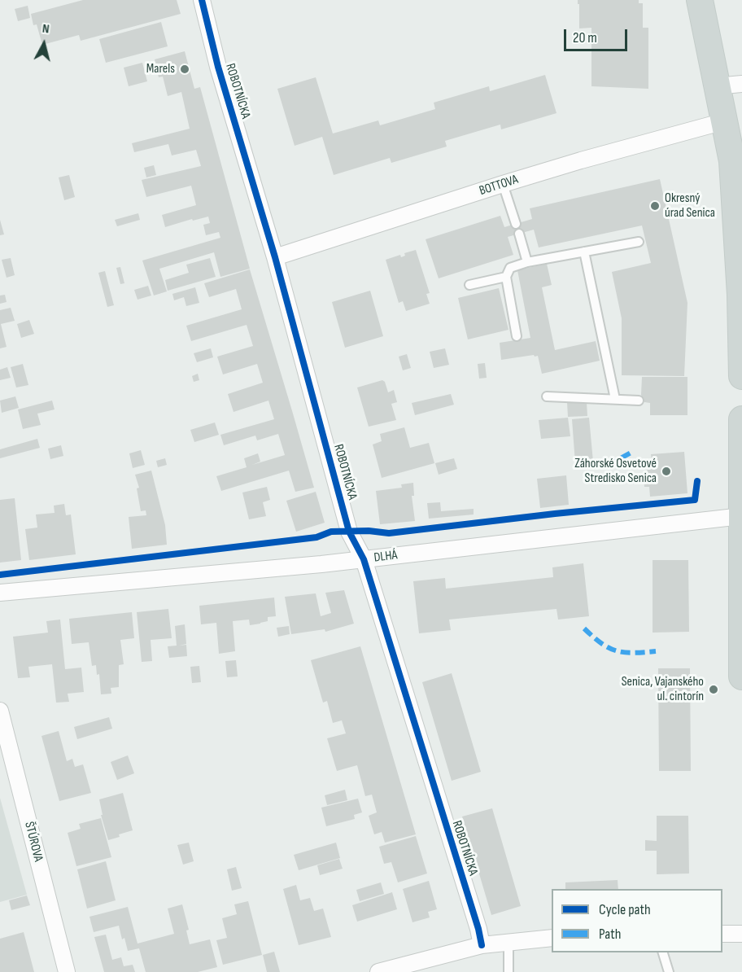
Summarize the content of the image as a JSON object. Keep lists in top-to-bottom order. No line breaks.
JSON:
{"streets":{"street":["ROBOTNÍCKA","BOTTOVA","DLHÁ","ŠTÚROVA"]},"crossings":[["ROBOTNÍCKA","BOTTOVA"],["ROBOTNÍCKA","DLHÁ"]],"places":["Marels","Okresný úrad Senica","Záhorské Osvetové Stredisko Senica","Senica, Vajanského ul. cintorín"],"legend":["Cycle path","Path"],"scale_bar":"20 m","north":"top"}
